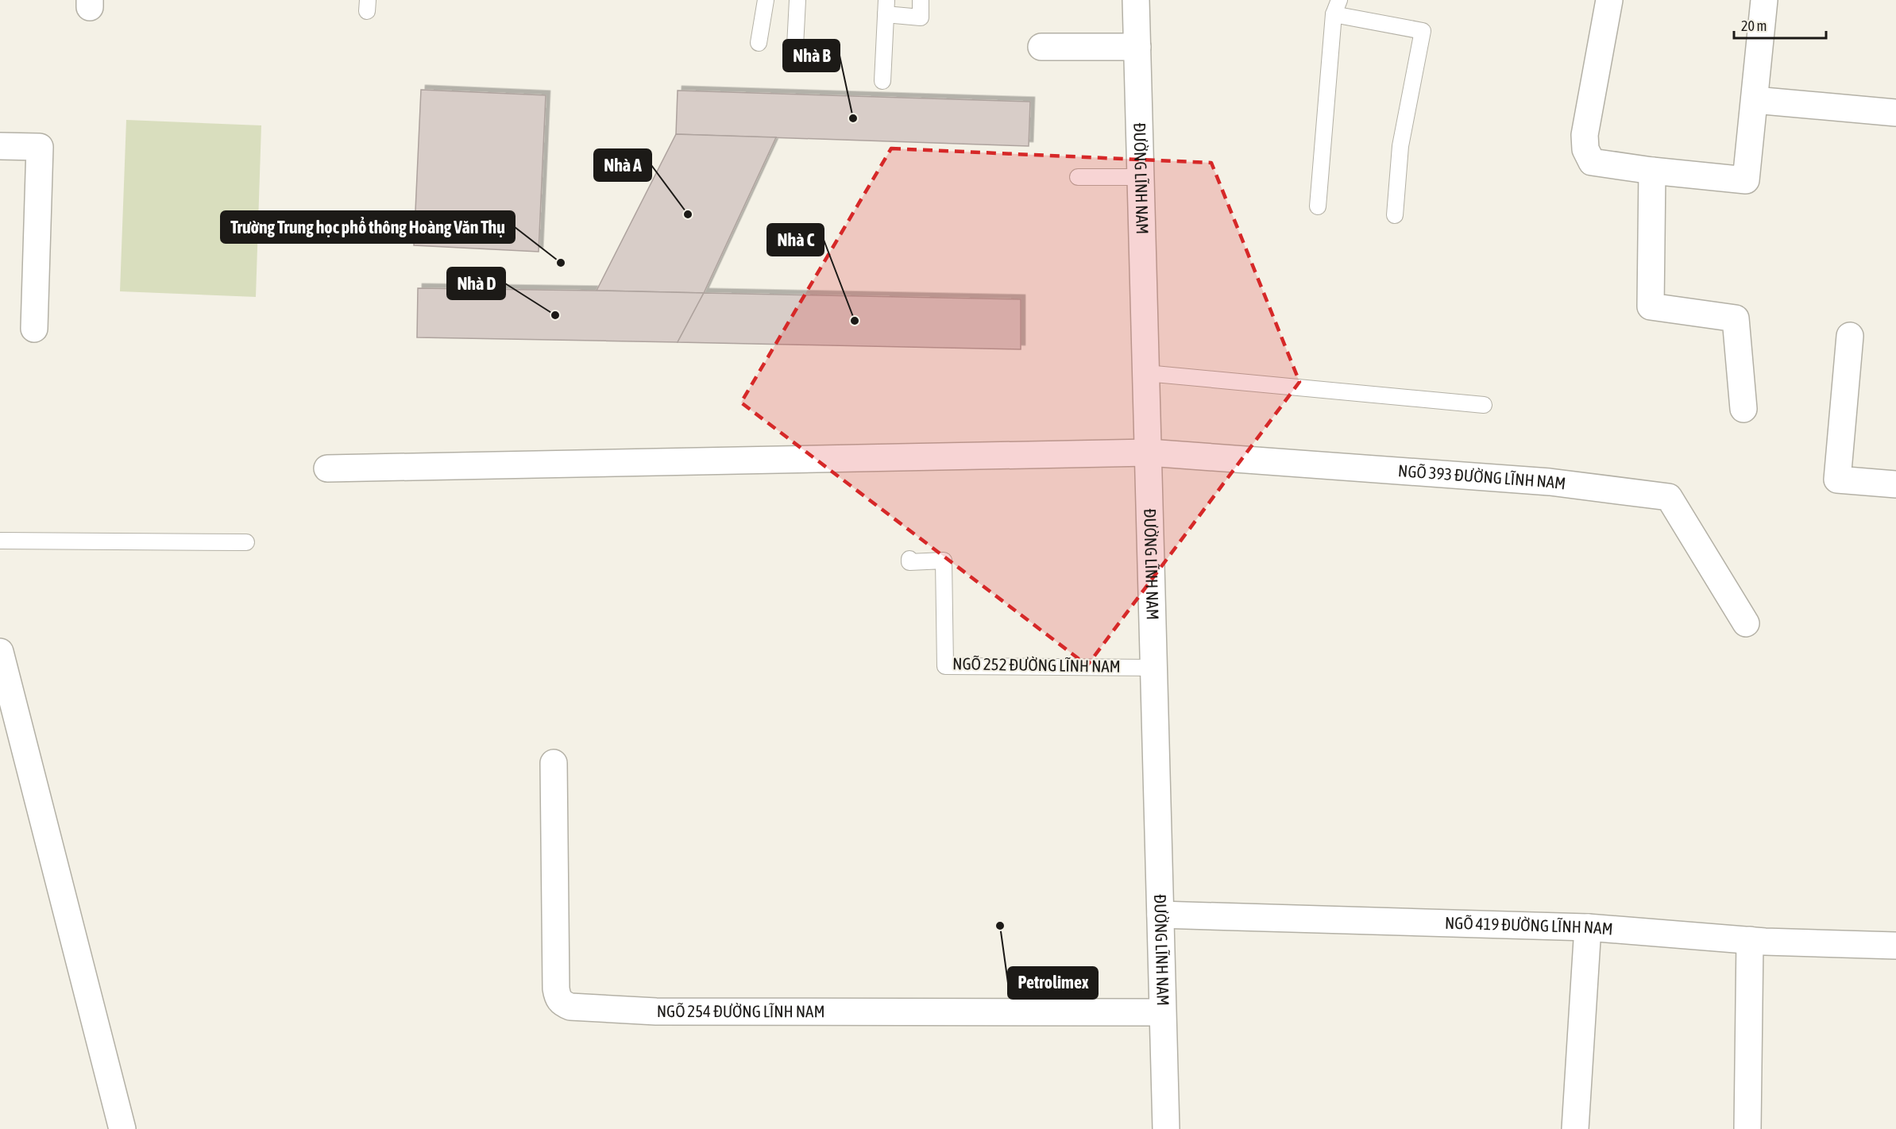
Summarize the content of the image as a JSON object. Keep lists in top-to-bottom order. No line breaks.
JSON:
{"streets":{"street":["ĐƯỜNG LĨNH NAM","NGÕ 393 ĐƯỜNG LĨNH NAM","NGÕ 419 ĐƯỜNG LĨNH NAM","NGÕ 254 ĐƯỜNG LĨNH NAM"],"lane":["NGÕ 252 ĐƯỜNG LĨNH NAM"]},"crossings":[["ĐƯỜNG LĨNH NAM","NGÕ 393 ĐƯỜNG LĨNH NAM"],["ĐƯỜNG LĨNH NAM","NGÕ 252 ĐƯỜNG LĨNH NAM"],["ĐƯỜNG LĨNH NAM","NGÕ 419 ĐƯỜNG LĨNH NAM"],["ĐƯỜNG LĨNH NAM","NGÕ 254 ĐƯỜNG LĨNH NAM"]],"places":["Nhà B","Nhà A","Trường Trung học phổ thông Hoàng Văn Thụ","Nhà D","Nhà C","Petrolimex"],"scale_bar":"20 m"}
